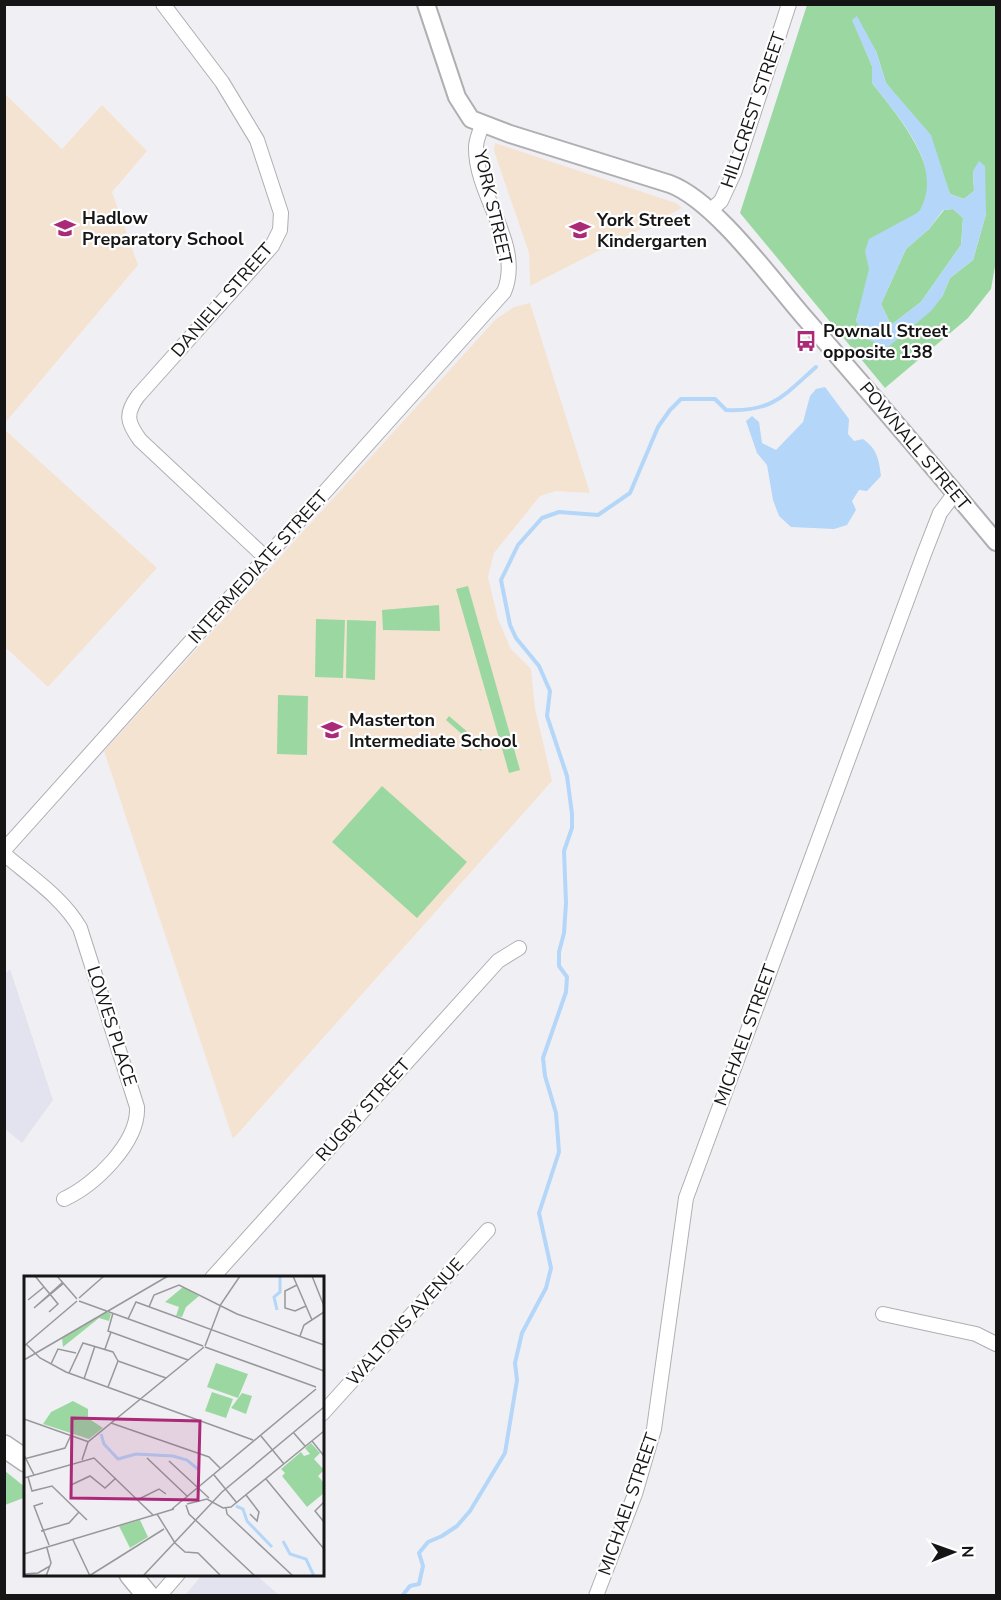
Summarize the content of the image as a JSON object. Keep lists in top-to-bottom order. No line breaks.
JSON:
{"streets":{"street":["HILLCREST STREET","YORK STREET","DANIELL STREET","POWNALL STREET","INTERMEDIATE STREET","LOWES PLACE","MICHAEL STREET","RUGBY STREET","WALTONS AVENUE"]},"crossings":[["HILLCREST STREET","POWNALL STREET"],["YORK STREET","POWNALL STREET"],["YORK STREET","INTERMEDIATE STREET"],["DANIELL STREET","INTERMEDIATE STREET"],["POWNALL STREET","MICHAEL STREET"],["INTERMEDIATE STREET","LOWES PLACE"]],"places":{"school or university":["Hadlow Preparatory School","York Street Kindergarten","Masterton Intermediate School"],"bus stop":["Pownall Street opposite 138"]},"north":"right"}
